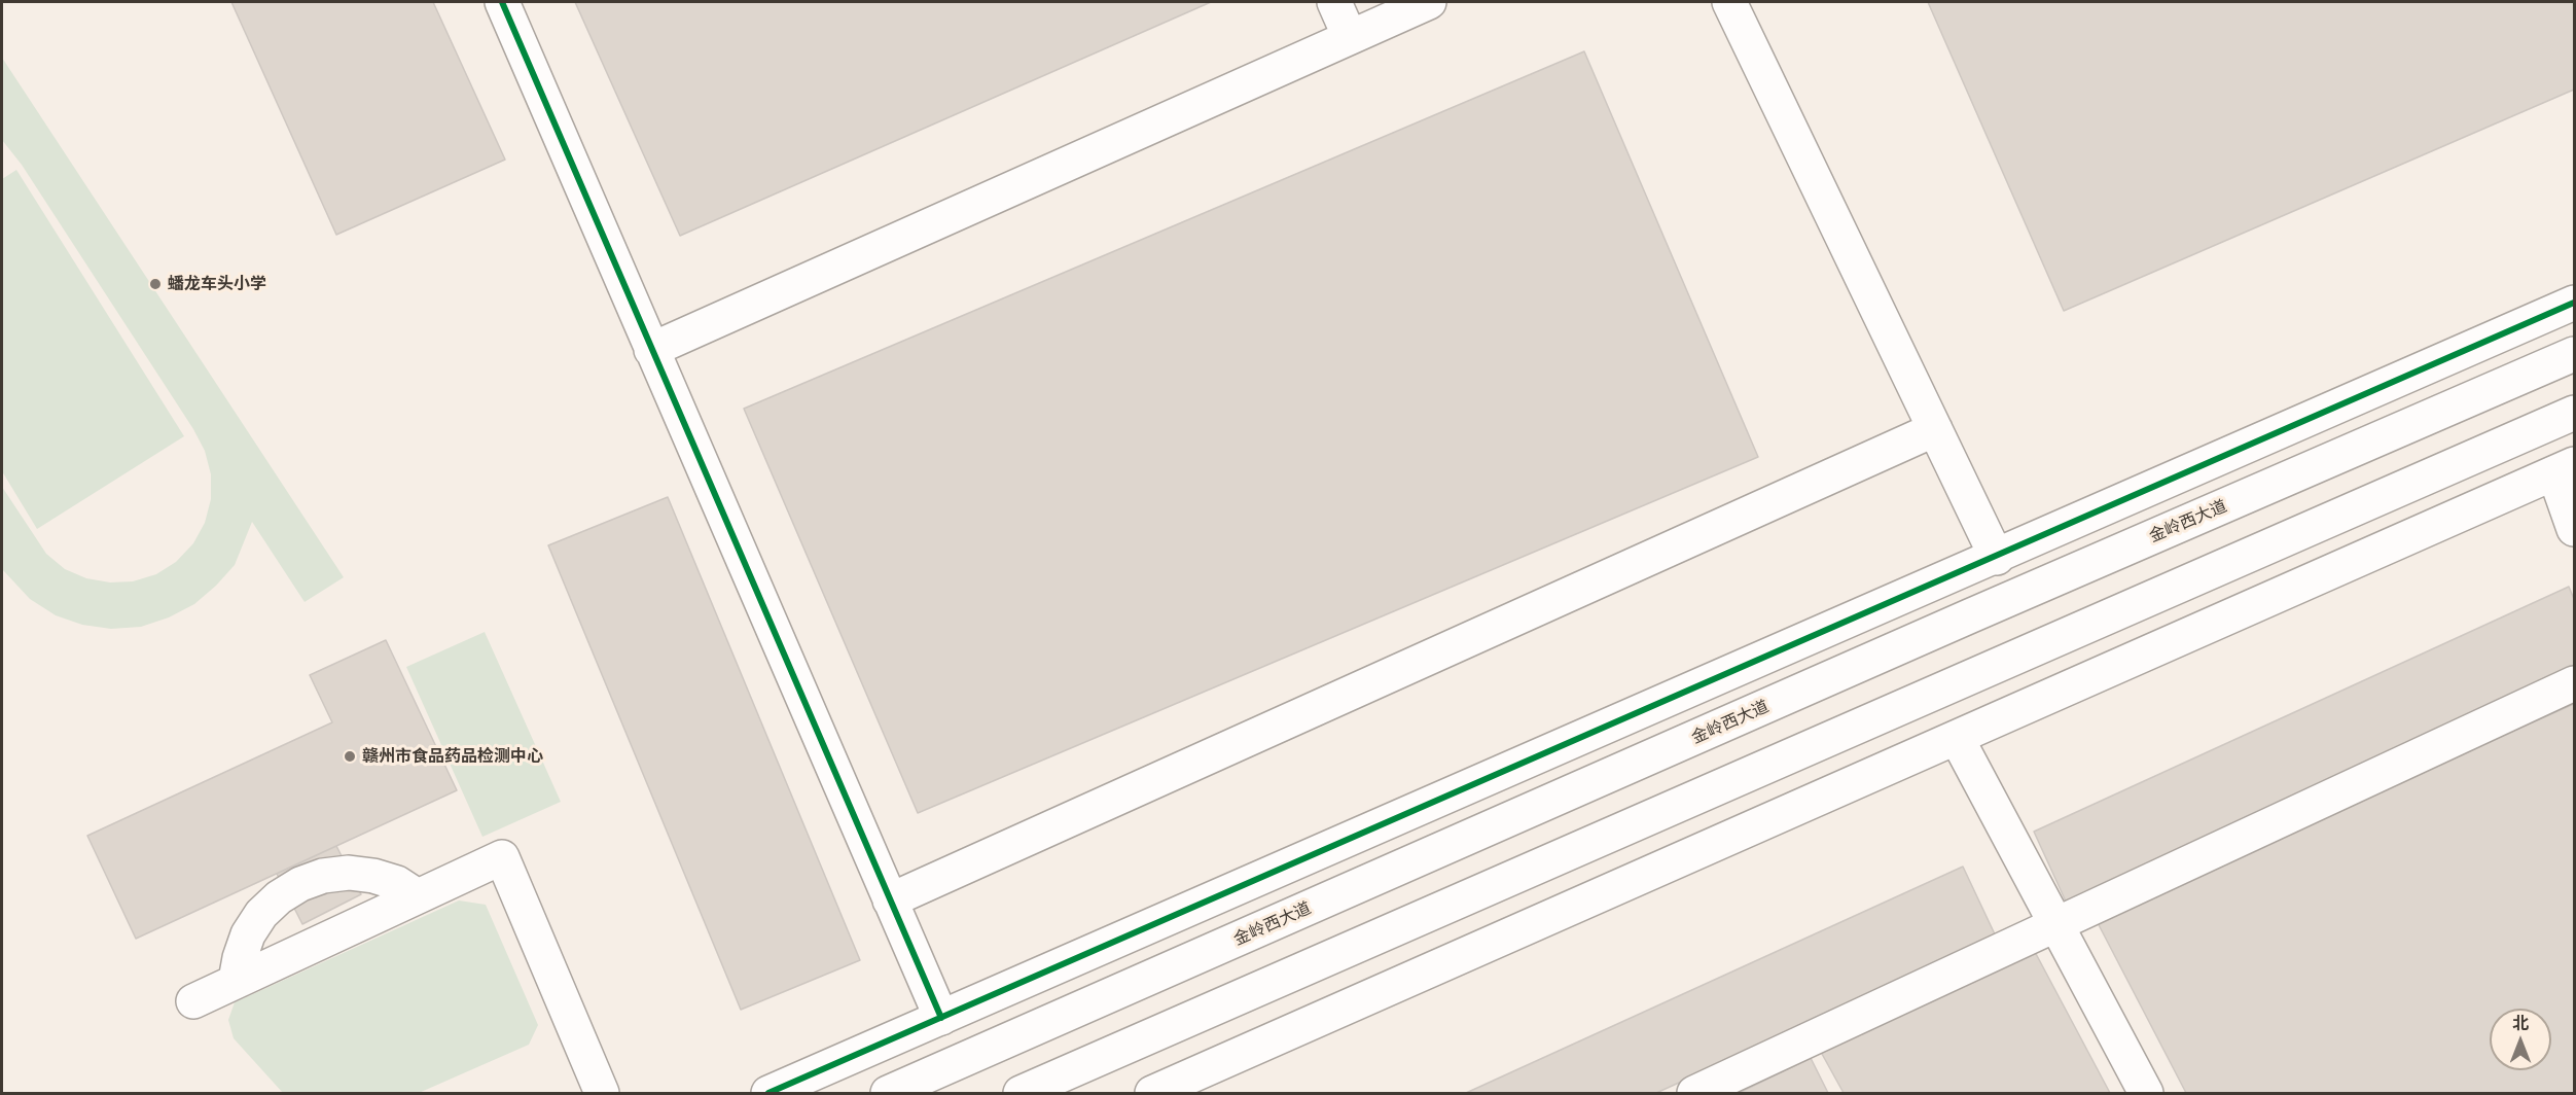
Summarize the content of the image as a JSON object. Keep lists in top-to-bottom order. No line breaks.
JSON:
{"streets":{"street":["金岭西大道"]},"places":["蟠龙车头小学","赣州市食品药品检测中心"],"north":"top"}
